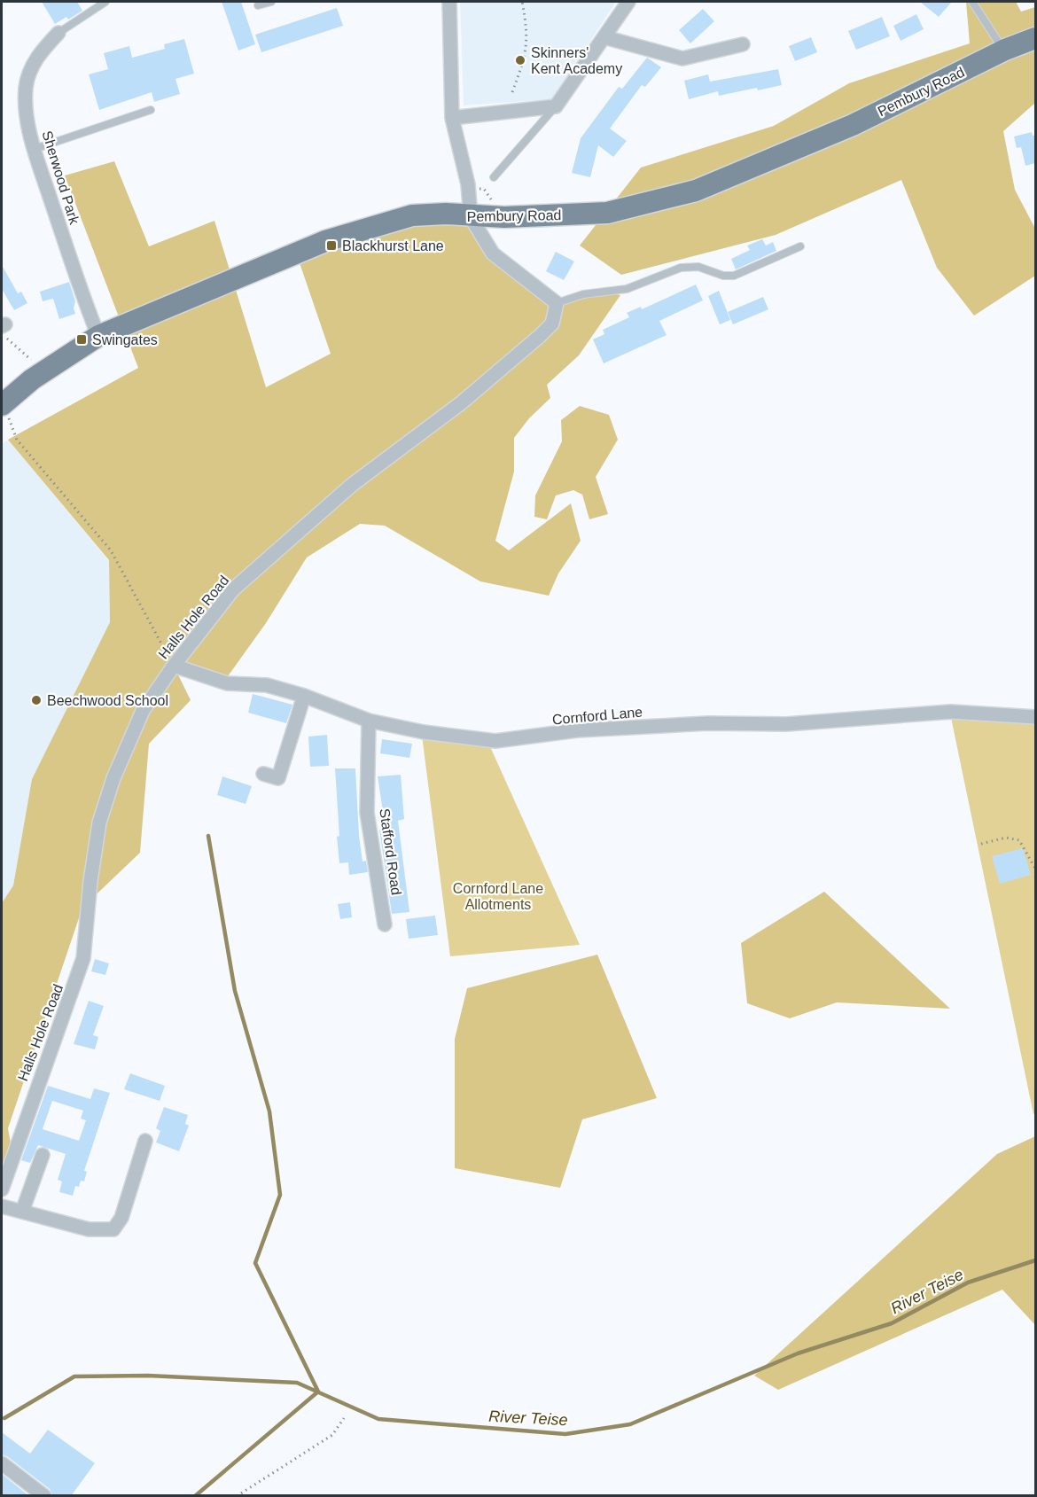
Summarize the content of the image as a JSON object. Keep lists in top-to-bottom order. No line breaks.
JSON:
{"streets":{"main road":["Pembury Road"],"street":["Sherwood Park","Halls Hole Road","Cornford Lane","Stafford Road"]},"crossings":[["Pembury Road","Sherwood Park"],["Halls Hole Road","Cornford Lane"],["Cornford Lane","Stafford Road"]],"water":["River Teise"],"parks":["Cornford Lane Allotments"],"places":{"other":["Skinners' Kent Academy","Beechwood School"],"transit":["Blackhurst Lane","Swingates"]}}
